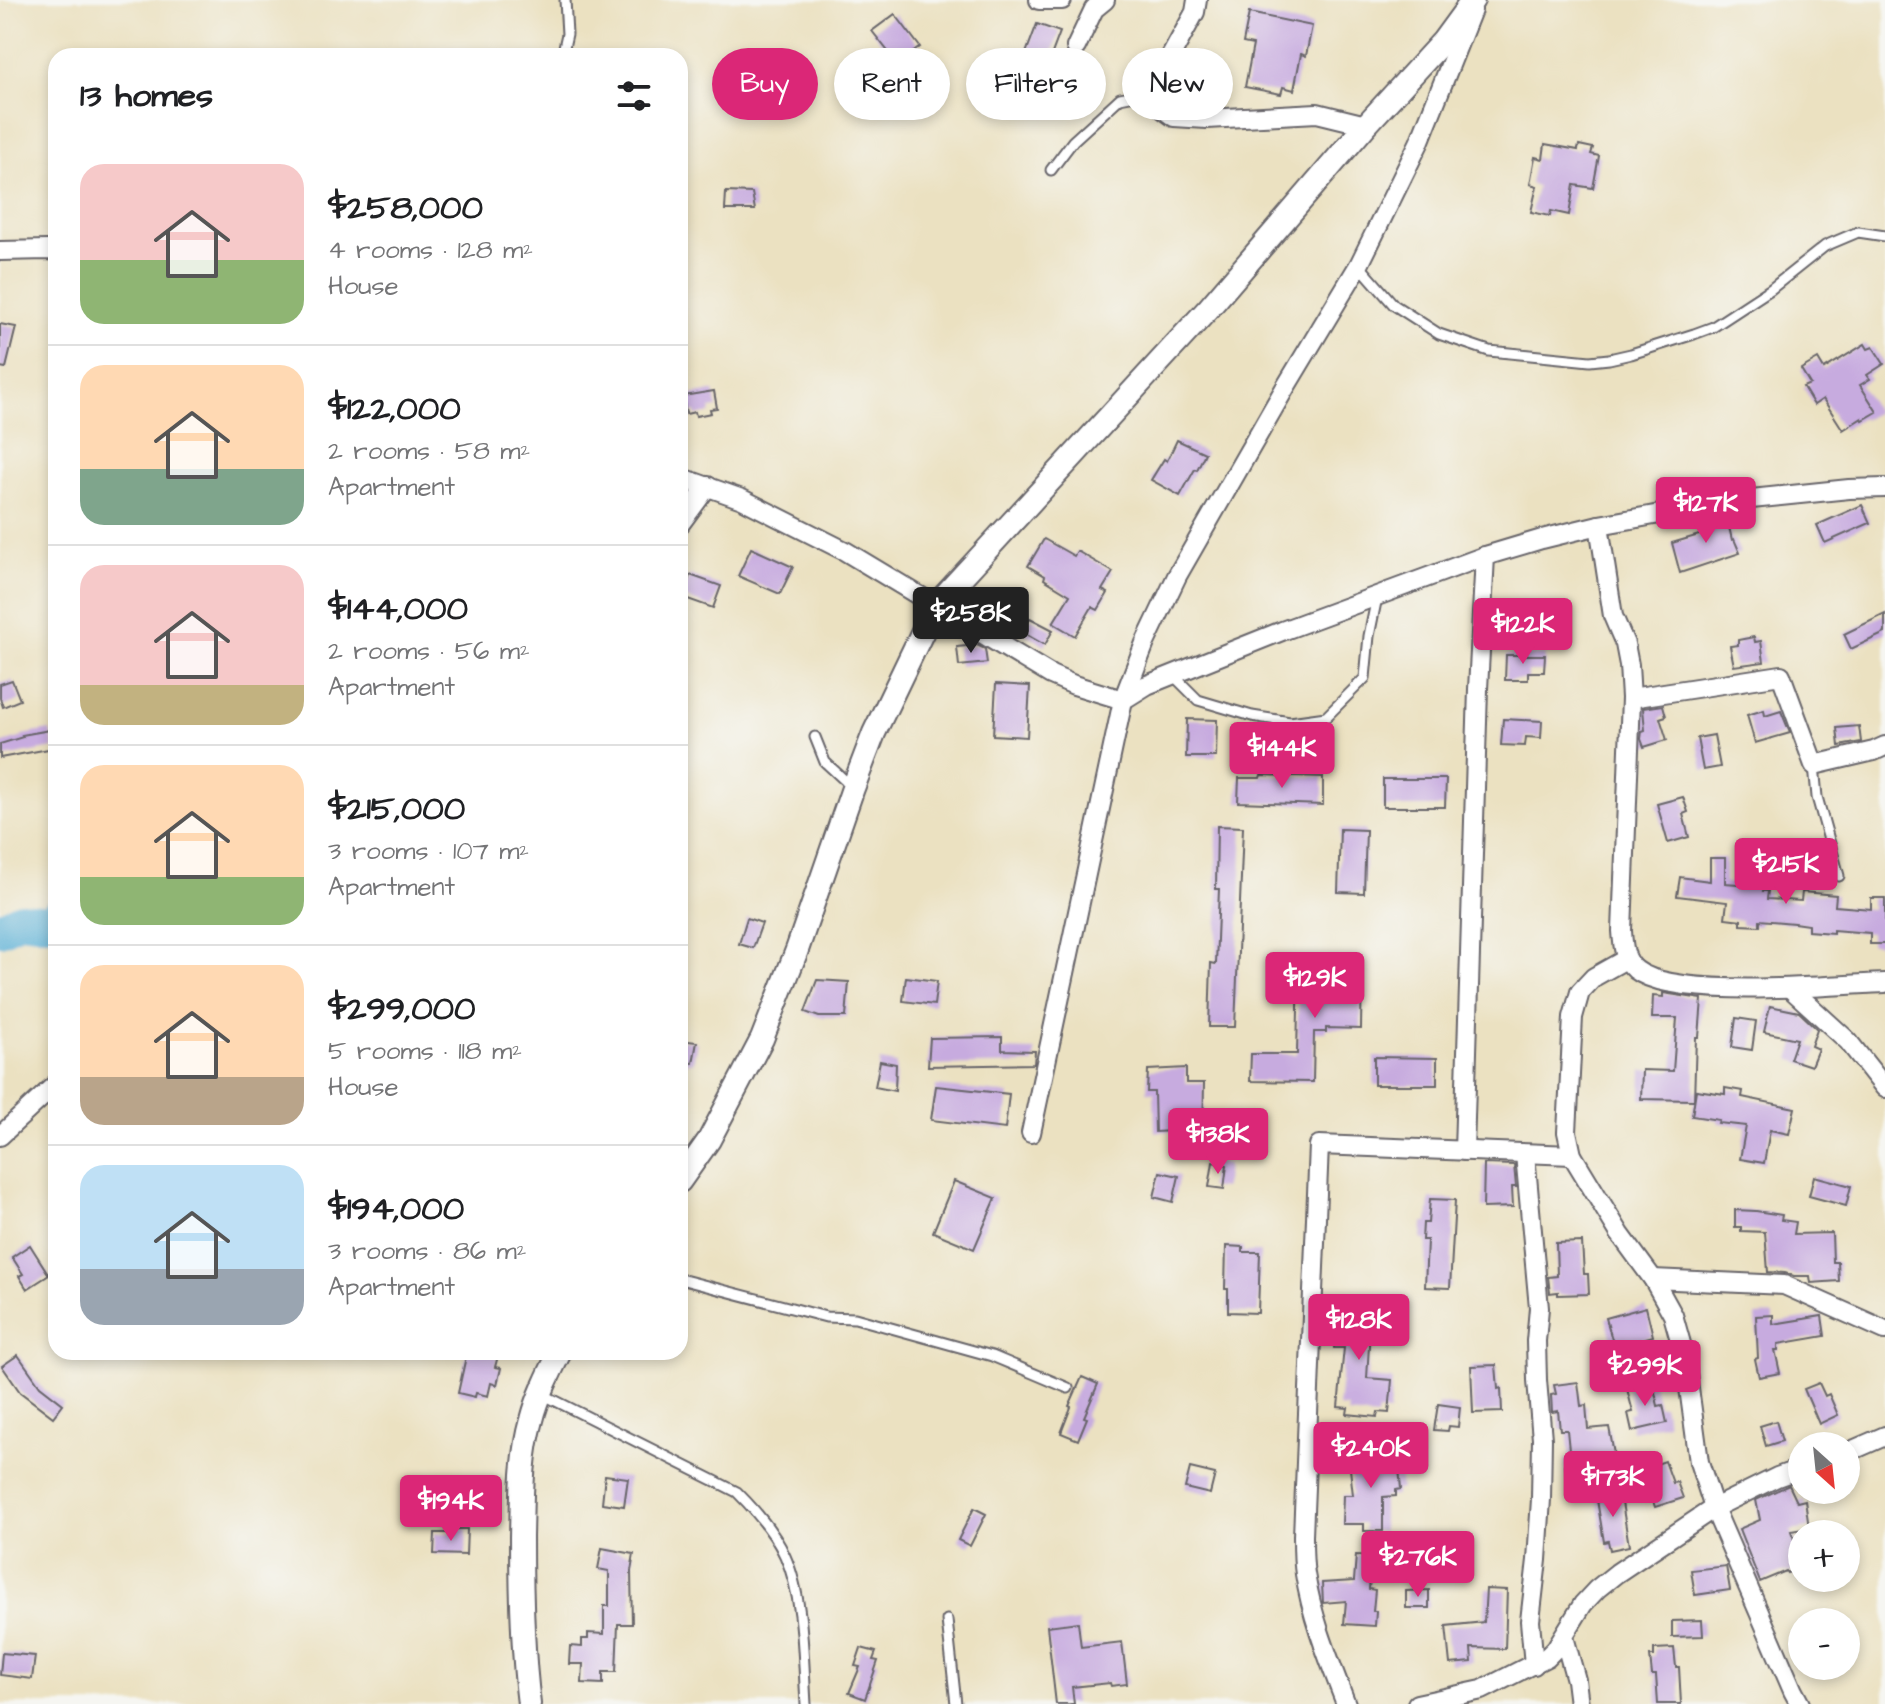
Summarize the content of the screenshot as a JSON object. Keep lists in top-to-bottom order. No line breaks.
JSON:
{"north":"bottom right","page":{"chip":["Buy","Rent","Filters","New"],"heading":"13 homes","list":[{"name":"$258,000","note":"4 rooms · 128 m² · House"},{"name":"$122,000","note":"2 rooms · 58 m² · Apartment"},{"name":"$144,000","note":"2 rooms · 56 m² · Apartment"},{"name":"$215,000","note":"3 rooms · 107 m² · Apartment"},{"name":"$299,000","note":"5 rooms · 118 m² · House"},{"name":"$194,000","note":"3 rooms · 86 m² · Apartment"}],"price":["$127K","$258K","$122K","$144K","$215K","$129K","$138K","$128K","$299K","$240K","$173K","$194K","$276K"],"map_buttons":["+","−"]}}
